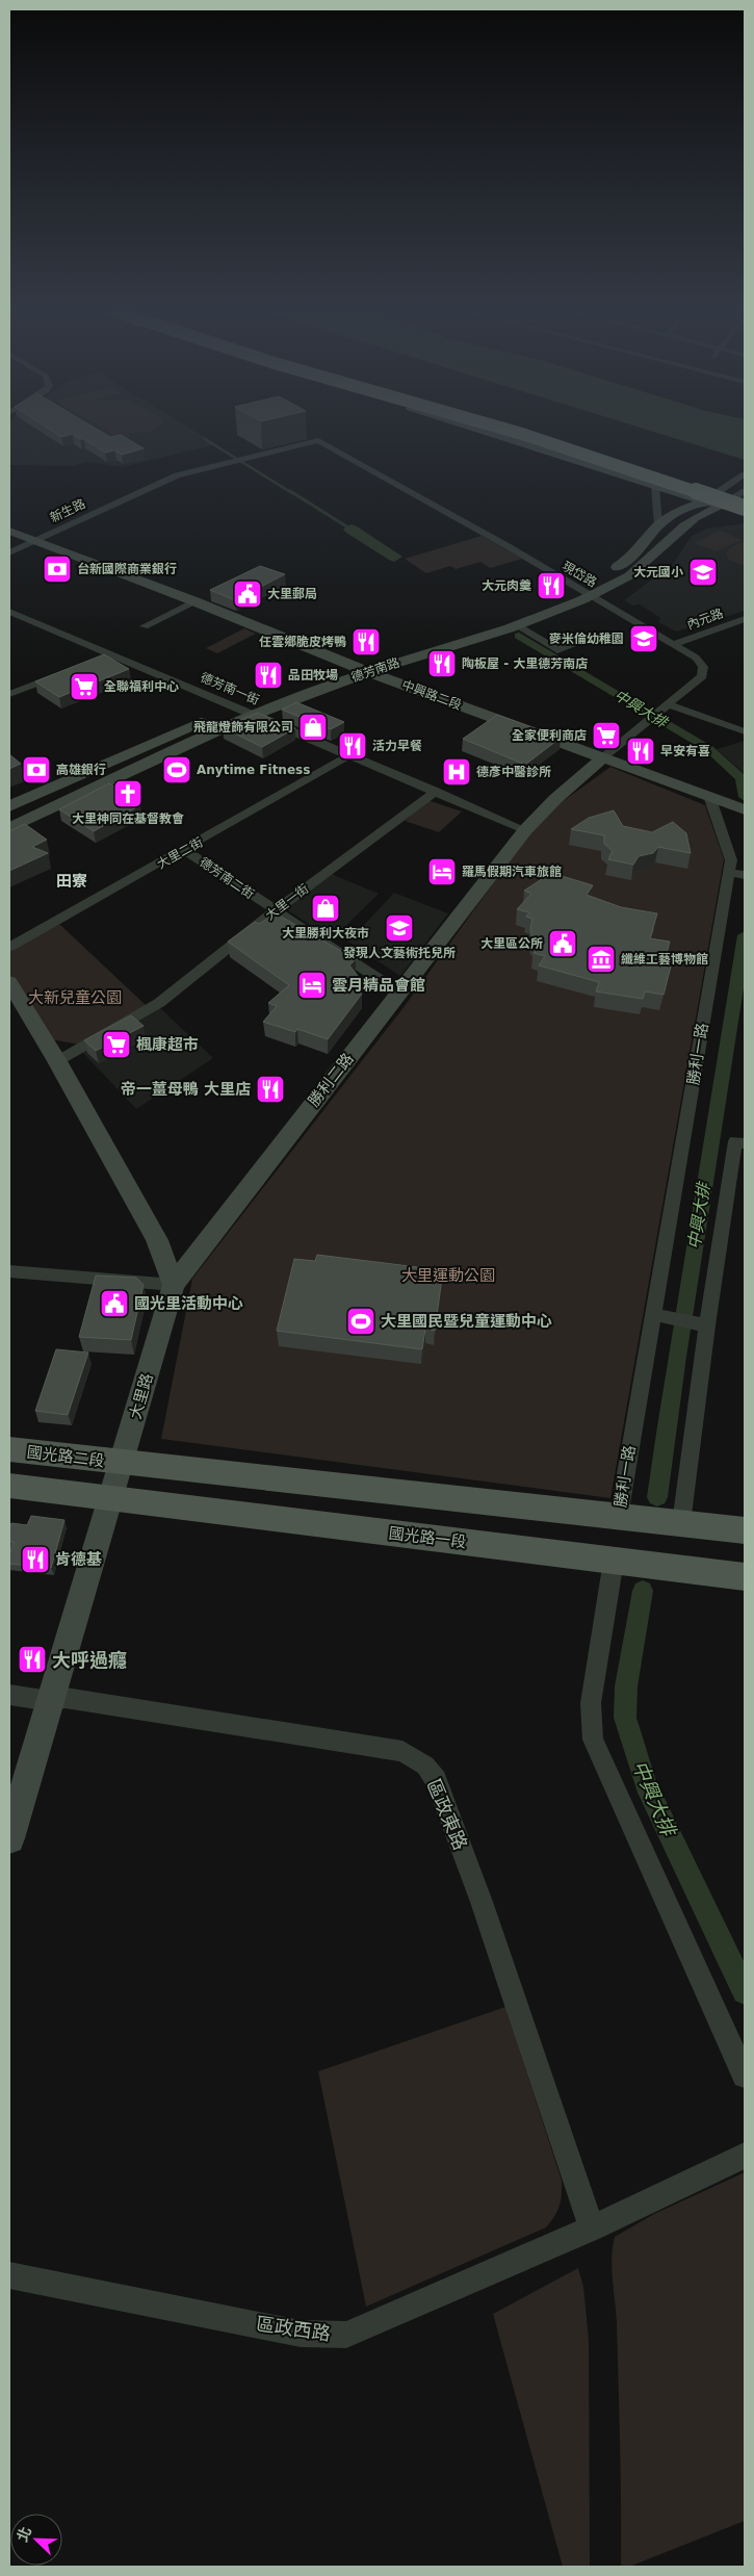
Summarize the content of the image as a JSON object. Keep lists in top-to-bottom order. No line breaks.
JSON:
{"streets":{"main road":["國光路二段","國光路一段"],"street":["新生路","現岱路","內元路","德芳南路","德芳南一街","中興路二段","大里二街","德芳南二街","大里一街","勝利一路","勝利二路","大里路","區政東路","區政西路"]},"crossings":[["新生路","現岱路"],["新生路","中興路二段"],["現岱路","內元路"],["現岱路","德芳南路"],["現岱路","中興路二段"],["現岱路","勝利二路"],["德芳南路","德芳南一街"],["德芳南路","中興路二段"],["德芳南一街","大里二街"],["德芳南一街","大里一街"],["德芳南一街","勝利二路"],["中興路二段","勝利一路"],["中興路二段","勝利二路"],["大里二街","德芳南二街"],["德芳南二街","大里一街"],["德芳南二街","勝利二路"],["勝利二路","大里路"],["大里路","國光路二段"],["大里路","國光路一段"],["大里路","區政東路"],["區政東路","區政西路"]],"districts":["田寮"],"water":["中興大排"],"parks":["大新兒童公園","大里運動公園"],"places":{"bank":["台新國際商業銀行","高雄銀行"],"school or university":["大元國小","麥米倫幼稚園","發現人文藝術托兒所"],"restaurant":["大元肉羹","任雲鄉脆皮烤鴨","陶板屋 - 大里德芳南店","品田牧場","活力早餐","早安有喜","帝一薑母鴨 大里店","肯德基","大呼過癮"],"public building":["大里郵局","大里區公所","國光里活動中心"],"supermarket":["全聯福利中心","全家便利商店","楓康超市"],"shop":["飛龍燈飾有限公司","大里勝利大夜市"],"sports":["Anytime Fitness","大里國民暨兒童運動中心"],"hospital":["德彥中醫診所"],"church":["大里神同在基督教會"],"hotel":["羅馬假期汽車旅館","雲月精品會館"],"museum":["纖維工藝博物館"]},"north":"top left"}
